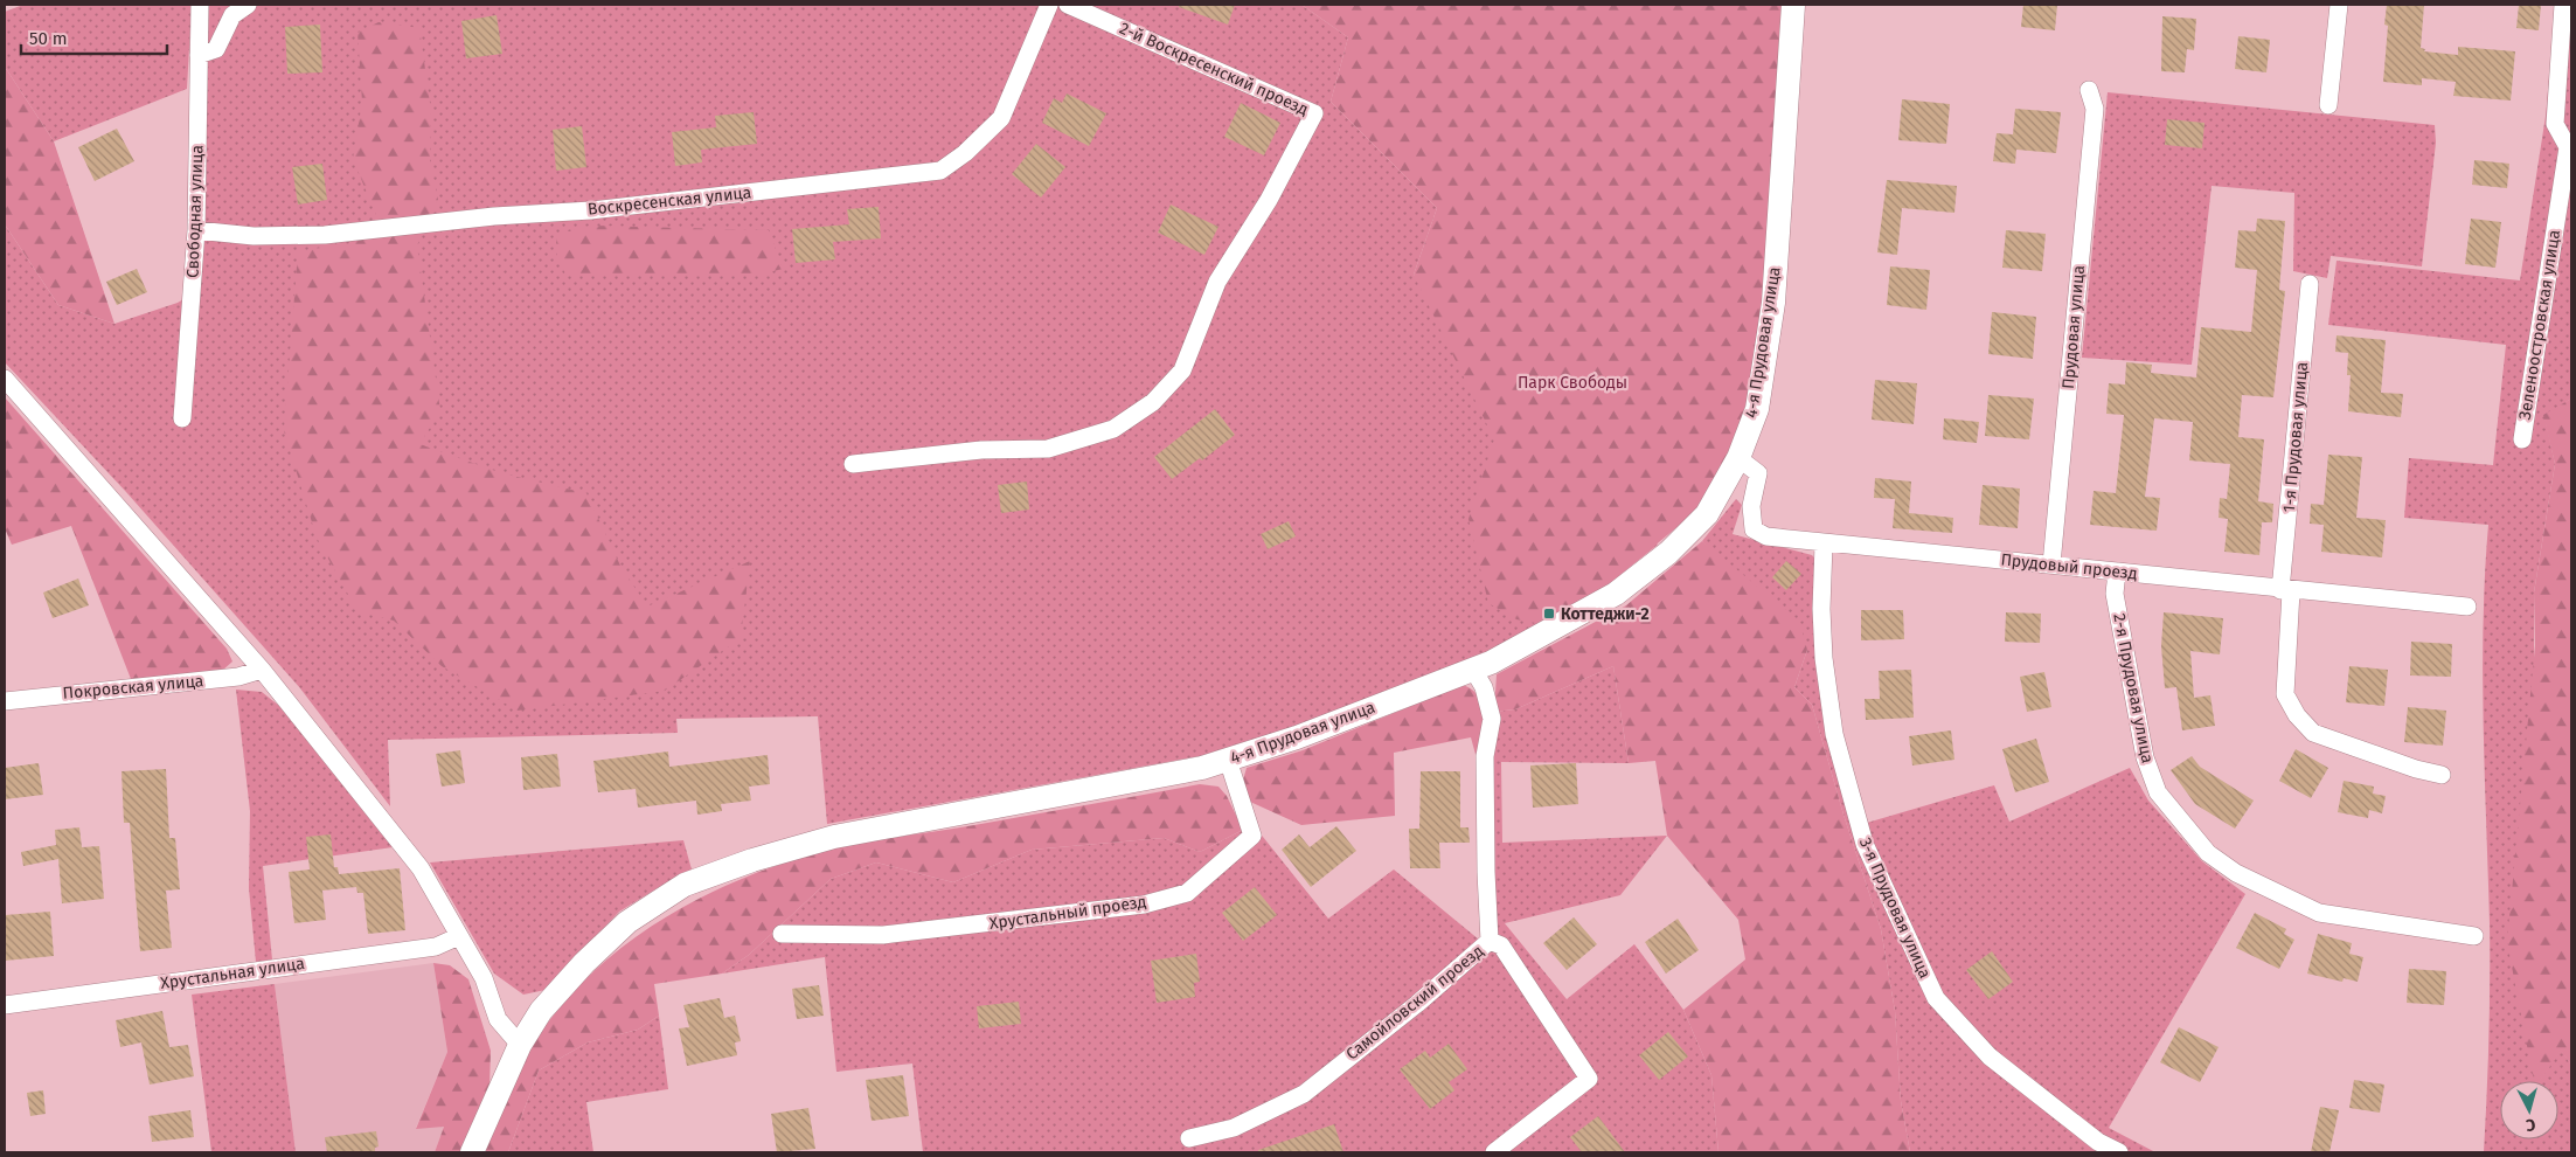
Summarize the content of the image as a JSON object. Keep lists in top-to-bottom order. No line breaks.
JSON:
{"streets":{"main road":["4-я Прудовая улица"],"street":["2-й Воскресенский проезд","Воскресенская улица","Свободная улица","Зеленоостровская улица","Прудовая улица","1-я Прудовая улица","Прудовый проезд","Покровская улица","2-я Прудовая улица","3-я Прудовая улица","Хрустальный проезд","Хрустальная улица","Самойловский проезд"]},"crossings":[["Воскресенская улица","Свободная улица"],["Прудовая улица","Прудовый проезд"],["4-я Прудовая улица","Прудовый проезд"],["4-я Прудовая улица","Хрустальный проезд"],["4-я Прудовая улица","Самойловский проезд"],["1-я Прудовая улица","Прудовый проезд"],["Прудовый проезд","2-я Прудовая улица"],["Прудовый проезд","3-я Прудовая улица"]],"parks":["Парк Свободы"],"places":{"transit":["Коттеджи-2"]},"scale_bar":"50 m","north":"bottom"}
